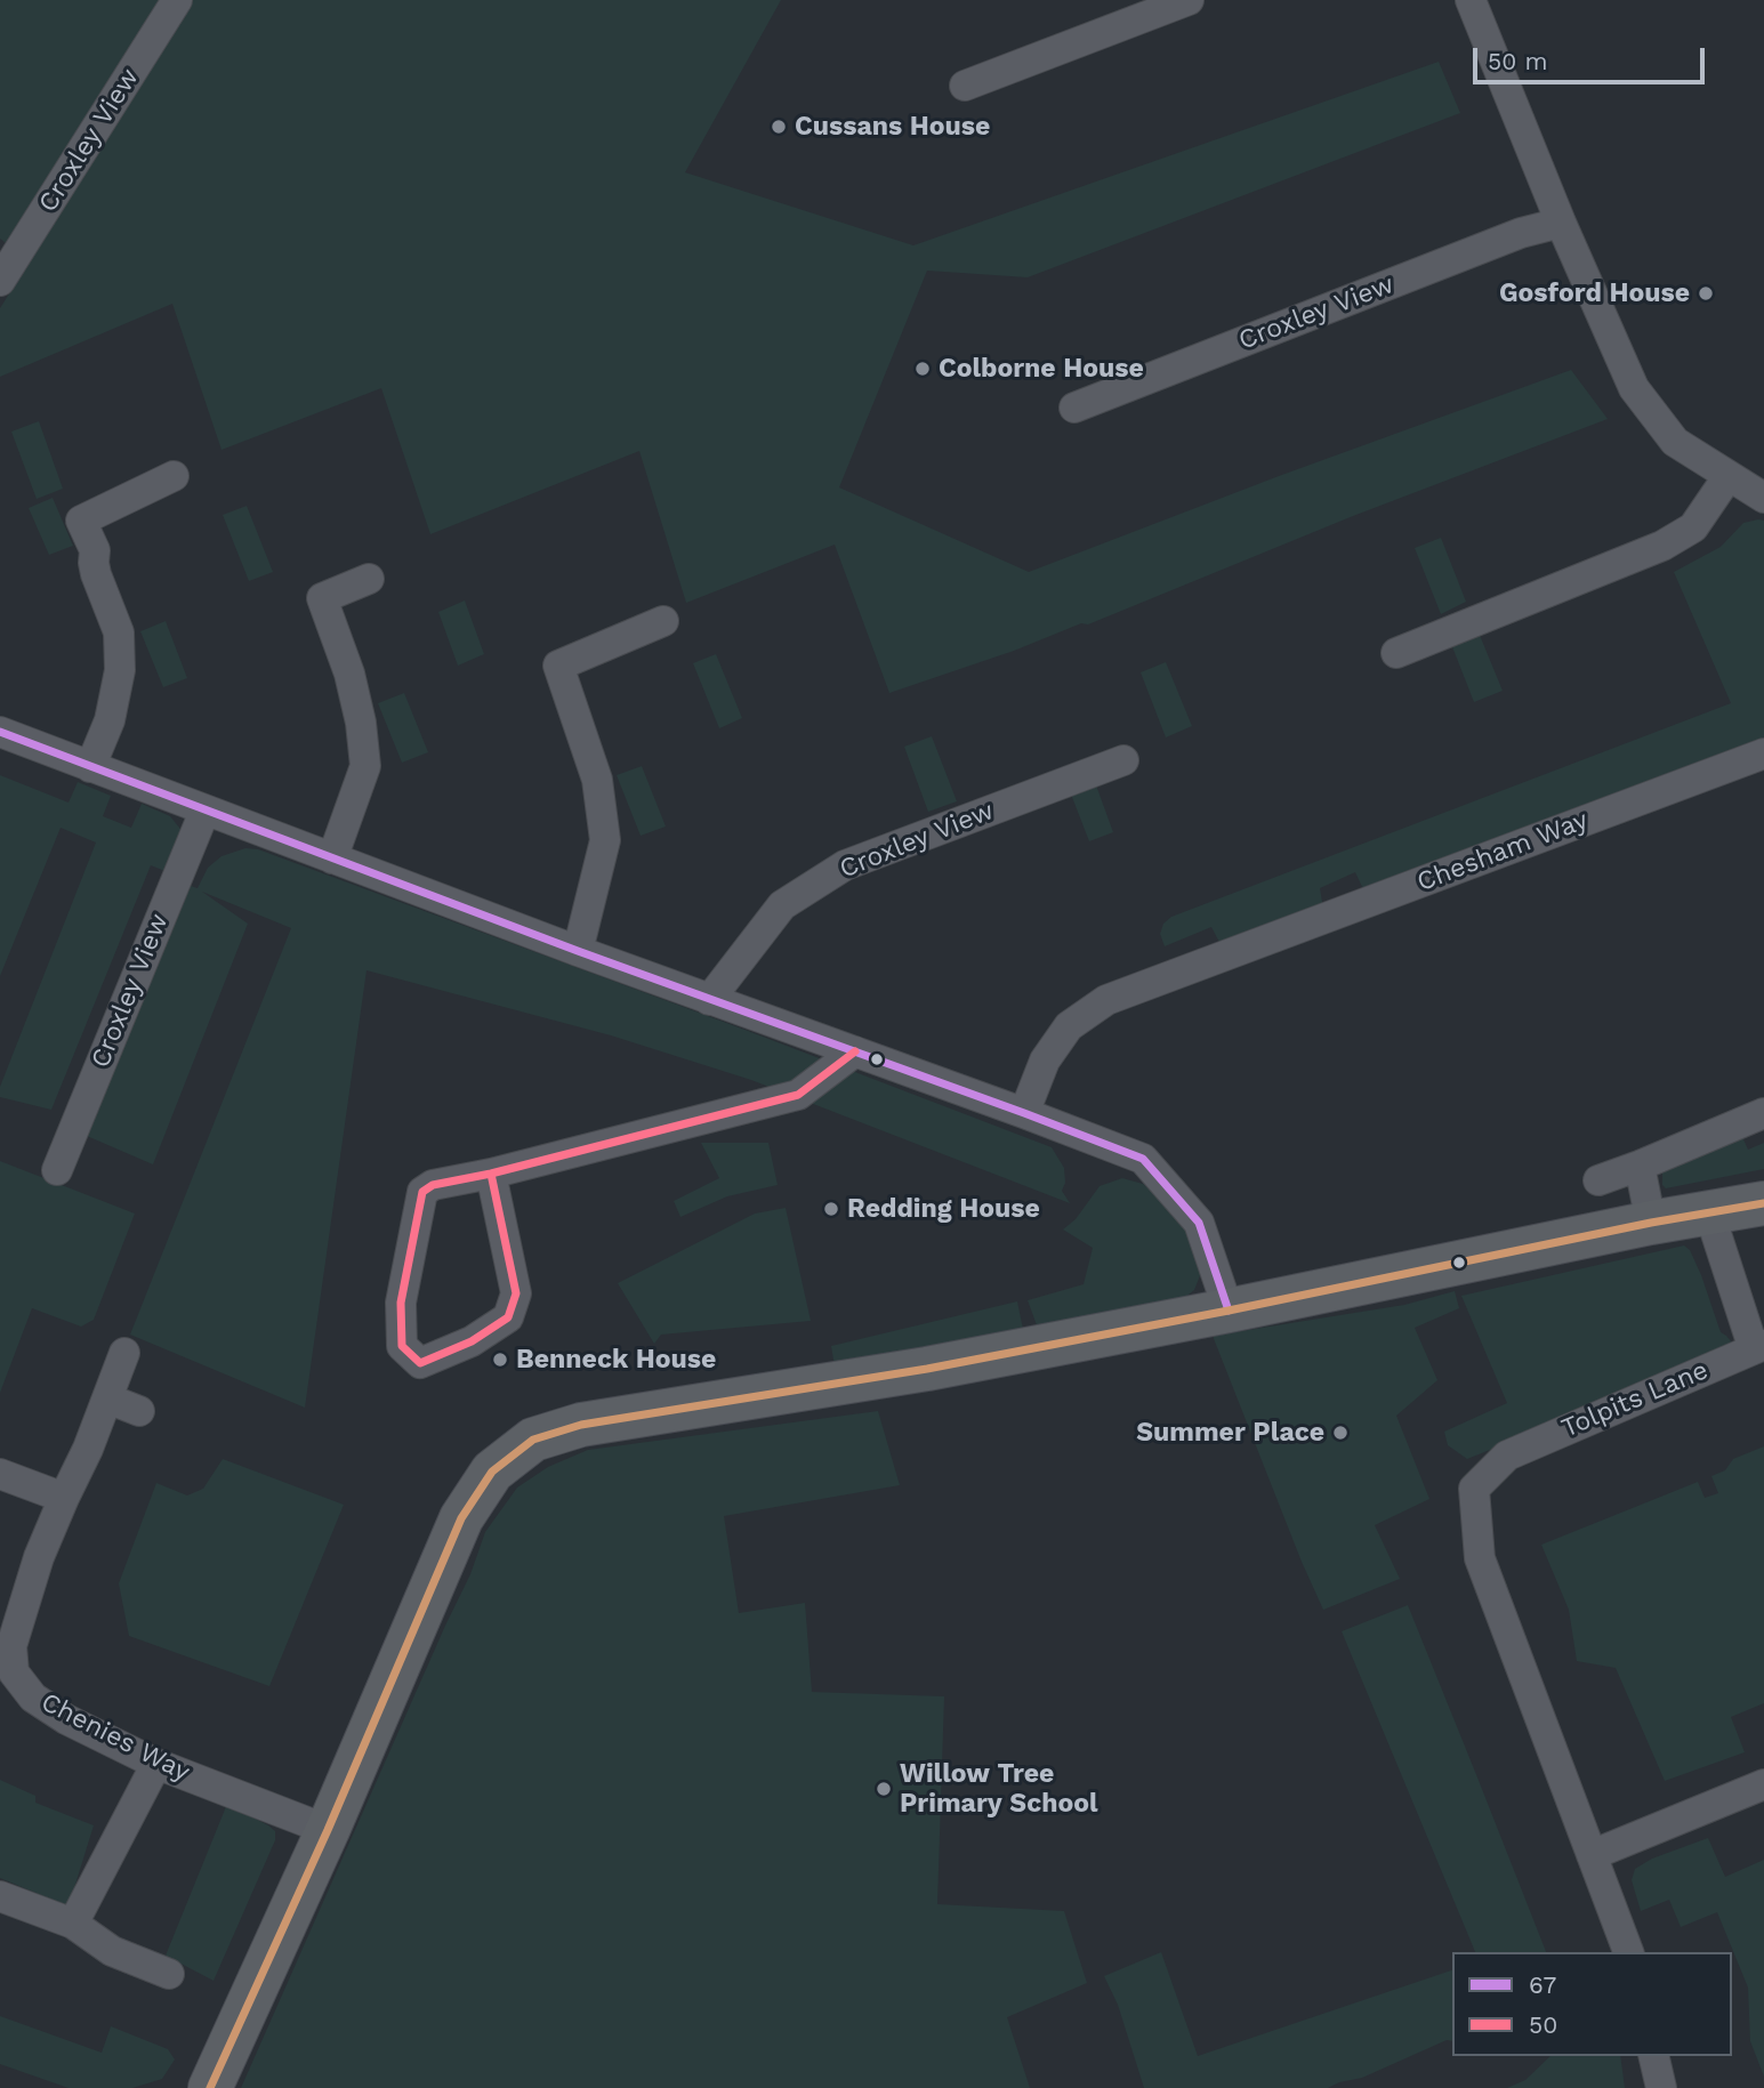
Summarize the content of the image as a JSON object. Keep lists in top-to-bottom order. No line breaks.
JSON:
{"streets":{"street":["Croxley View","Chesham Way","Tolpits Lane","Chenies Way"]},"places":["Cussans House","Gosford House","Colborne House","Redding House","Benneck House","Summer Place","Willow Tree Primary School"],"lines":["transit line 67","transit line 50"],"legend":["67","50"],"scale_bar":"50 m"}
